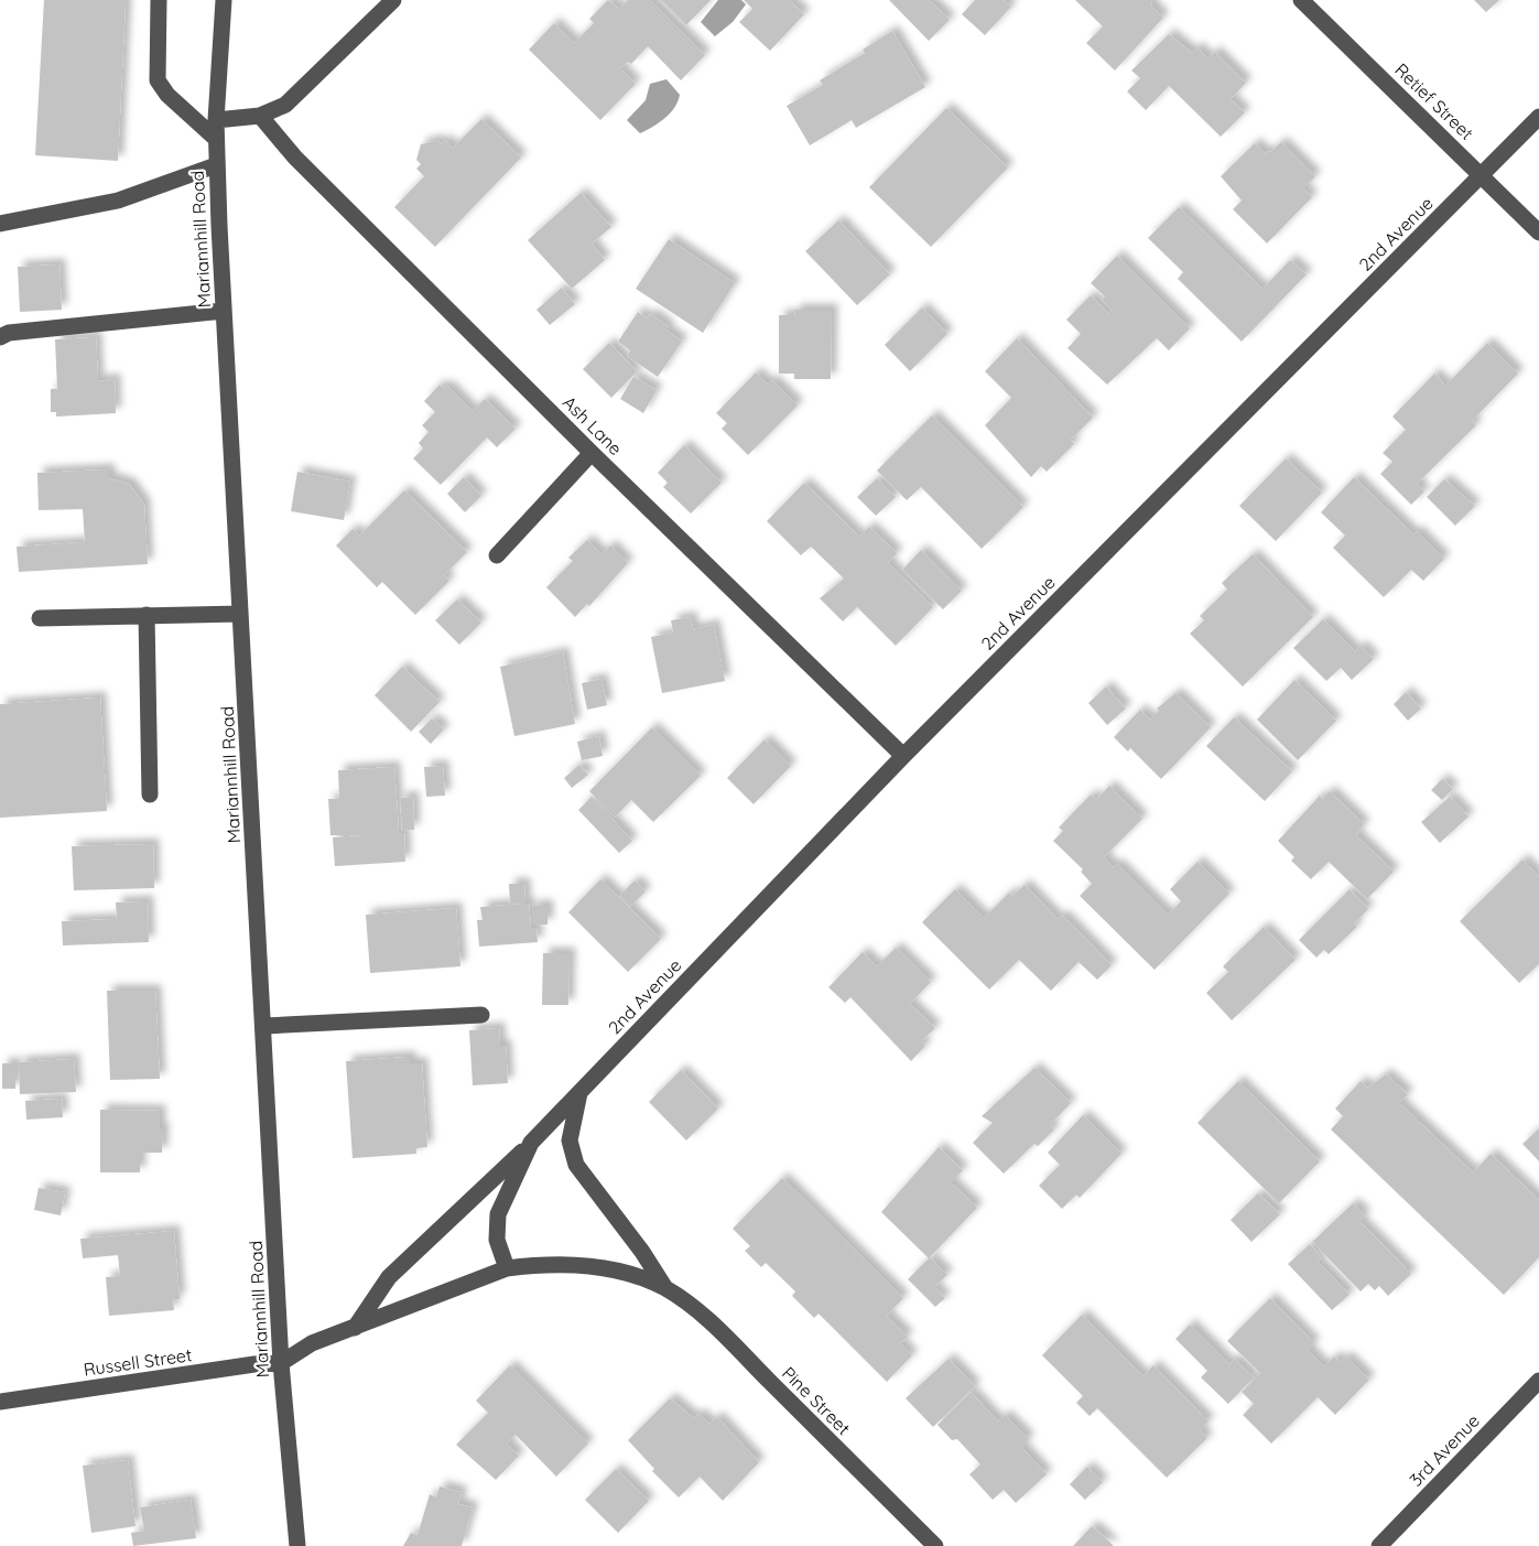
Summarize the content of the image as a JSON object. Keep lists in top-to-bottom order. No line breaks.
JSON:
{"streets":{"street":["Retief Street","2nd Avenue","Mariannhill Road","Ash Lane","Russell Street","Pine Street","3rd Avenue"]},"crossings":[["Retief Street","2nd Avenue"],["2nd Avenue","Ash Lane"],["2nd Avenue","Pine Street"],["Mariannhill Road","Russell Street"]]}
